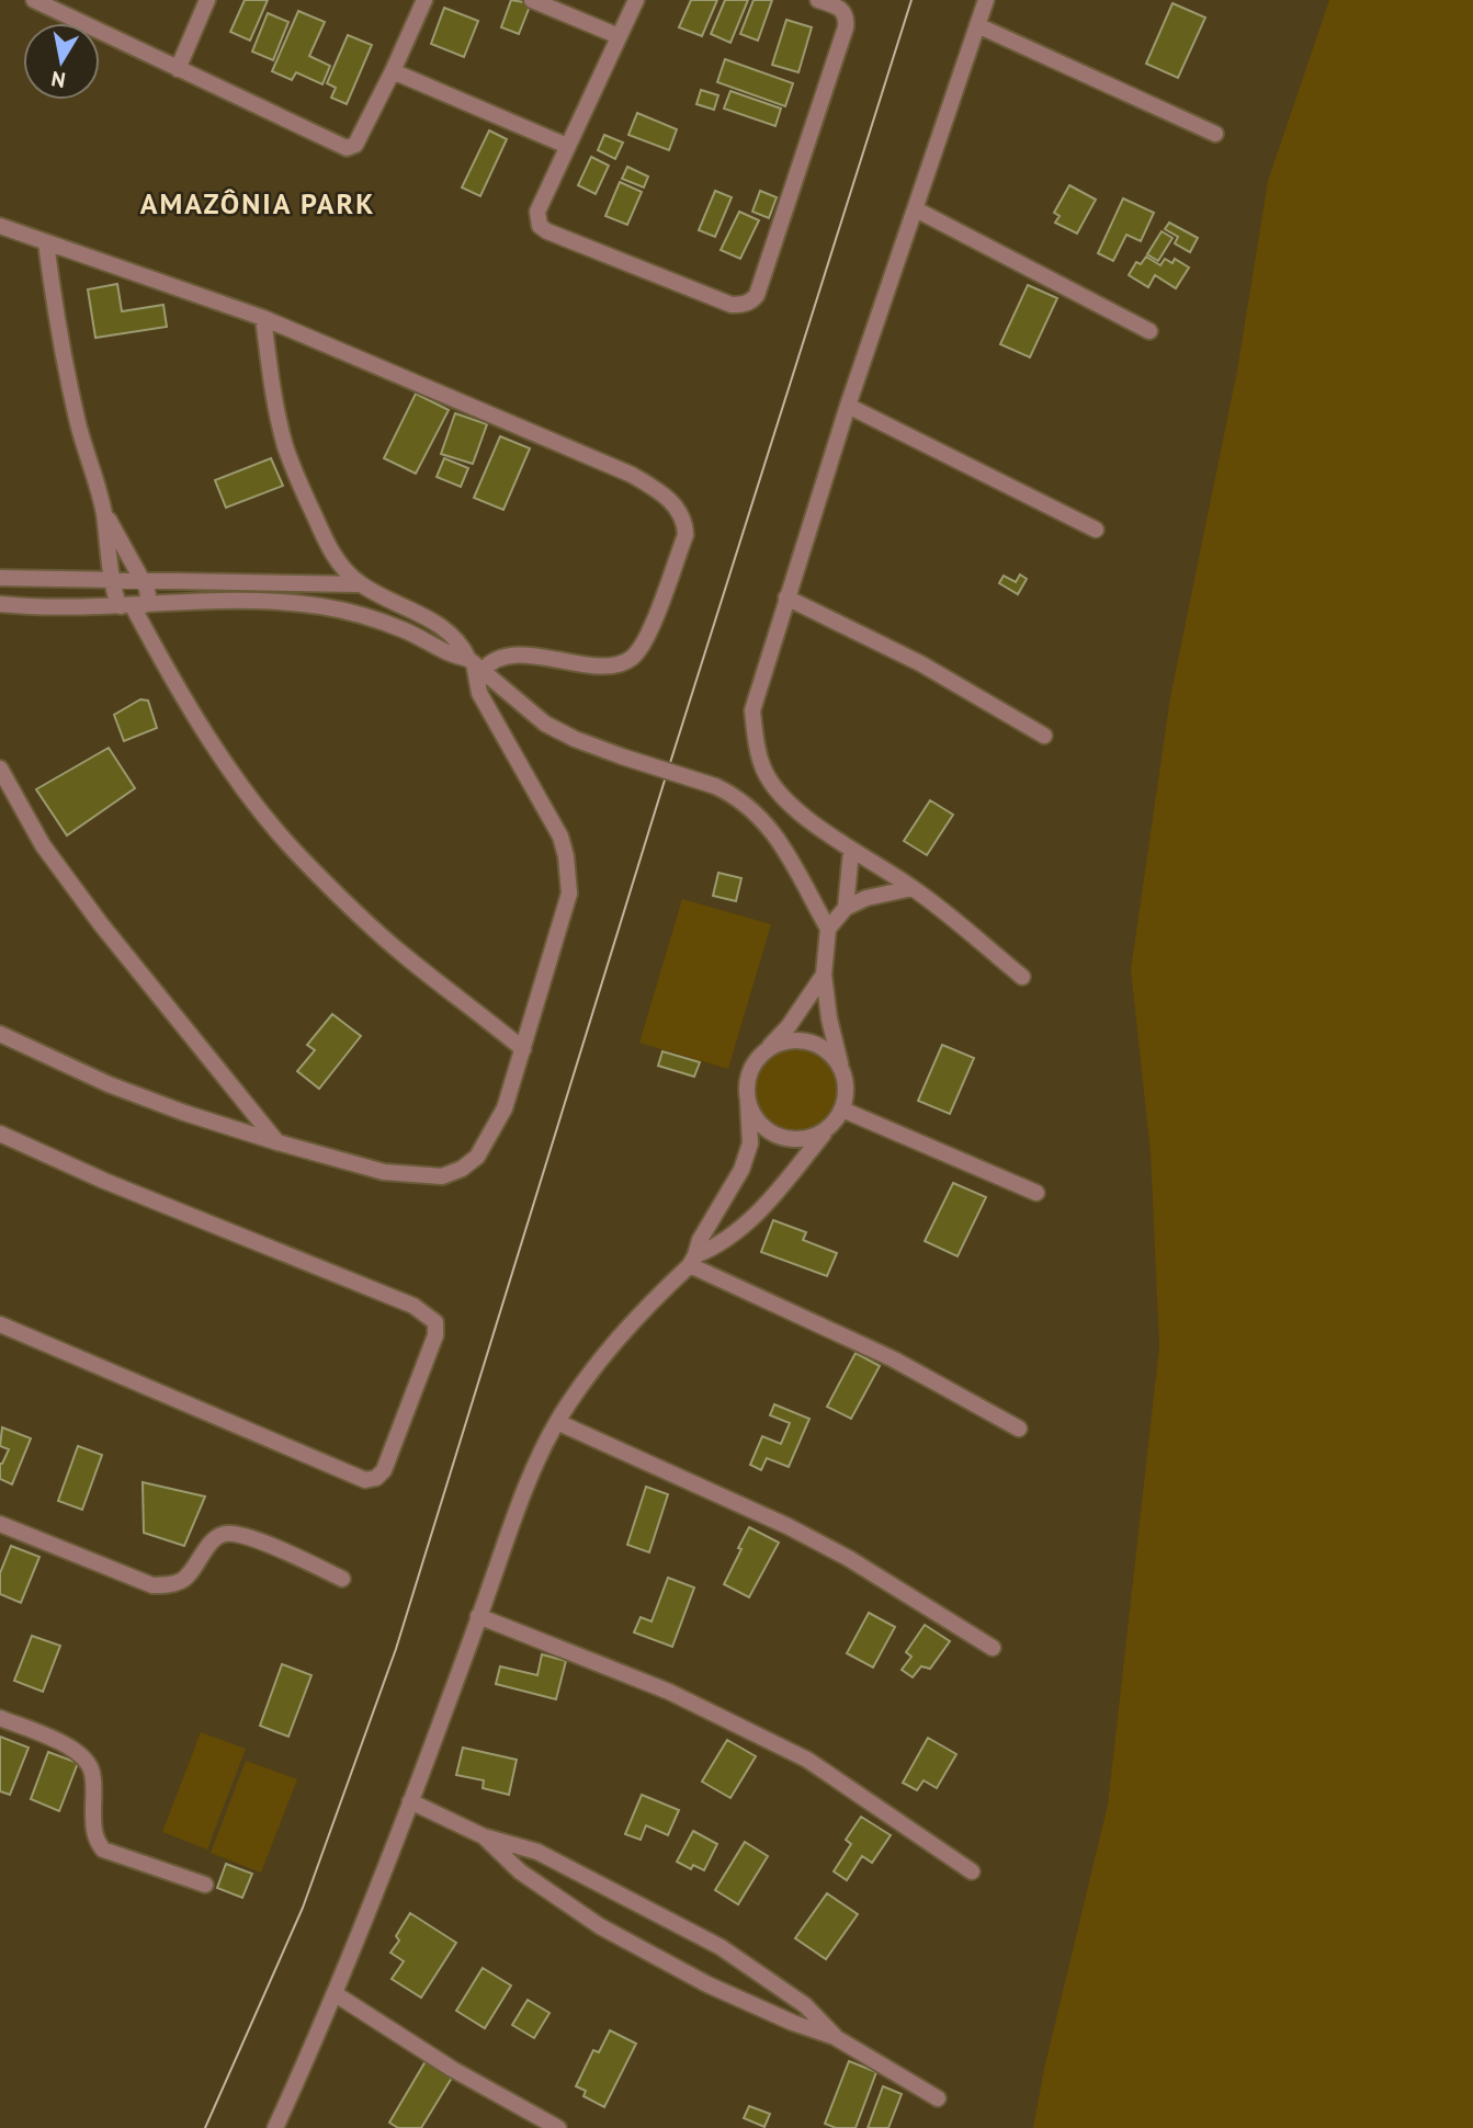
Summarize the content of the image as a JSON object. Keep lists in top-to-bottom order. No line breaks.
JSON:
{"districts":["AMAZÔNIA PARK"],"north":"bottom"}
